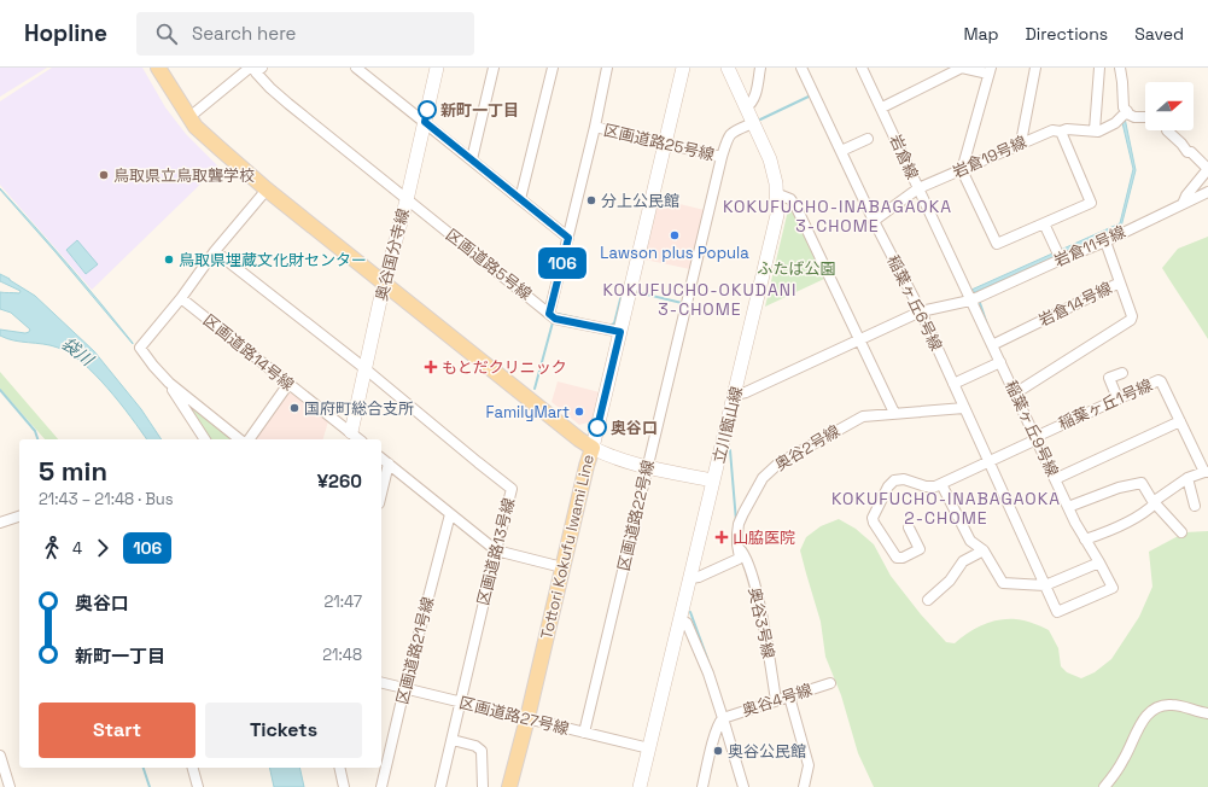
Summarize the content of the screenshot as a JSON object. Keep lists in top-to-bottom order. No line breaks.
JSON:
{"streets":{"main road":["Tottori Kokufu Iwami Line"],"street":["区画道路25号線","岩倉線","岩倉19号線","岩倉11号線","奥谷国分寺線","区画道路5号線","稲葉ヶ丘6号線","岩倉14号線","区画道路14号線","稲葉ヶ丘1号線","立川甑山線","稲葉ヶ丘9号線","奥谷2号線","区画道路22号線","区画道路13号線","奥谷3号線","区画道路21号線","奥谷4号線","区画道路27号線"]},"crossings":[["区画道路25号線","区画道路5号線"],["区画道路25号線","区画道路22号線"],["岩倉線","岩倉19号線"],["岩倉線","岩倉11号線"],["岩倉線","稲葉ヶ丘9号線"],["岩倉19号線","稲葉ヶ丘6号線"],["岩倉11号線","稲葉ヶ丘6号線"],["岩倉11号線","立川甑山線"],["岩倉11号線","稲葉ヶ丘9号線"],["奥谷国分寺線","区画道路5号線"],["奥谷国分寺線","区画道路14号線"],["奥谷国分寺線","Tottori Kokufu Iwami Line"],["奥谷国分寺線","区画道路13号線"],["稲葉ヶ丘6号線","稲葉ヶ丘1号線"],["稲葉ヶ丘6号線","奥谷2号線"],["岩倉14号線","稲葉ヶ丘9号線"],["稲葉ヶ丘1号線","稲葉ヶ丘9号線"],["立川甑山線","区画道路22号線"],["立川甑山線","区画道路27号線"],["奥谷2号線","奥谷3号線"],["区画道路22号線","区画道路27号線"],["Tottori Kokufu Iwami Line","区画道路27号線"],["区画道路13号線","区画道路27号線"],["奥谷3号線","奥谷4号線"],["区画道路21号線","区画道路27号線"]],"districts":["KOKUFUCHO-INABAGAOKA 3-CHOME","KOKUFUCHO-OKUDANI 3-CHOME","KOKUFUCHO-INABAGAOKA 2-CHOME"],"water":["袋川"],"parks":["ふたば公園"],"places":{"other":["新町一丁目","鳥取県立鳥取聾学校","分上公民館","Lawson plus Popula","鳥取県埋蔵文化財センター","国府町総合支所","FamilyMart","奥谷口","奥谷公民館"],"health":["もとだクリニック","山脇医院"]},"lines":["bus line 106"],"north":"right","page":{"header":"Hopline","search":"Search here","nav":["Map","Directions","Saved"],"on_map":"106","heading":["5 min","21:43 – 21:48 · Bus","¥260"],"legs":["4","106"],"list":[{"name":"奥谷口","value":"21:47"},{"name":"新町一丁目","value":"21:48"}],"buttons":["Start","Tickets"]}}
